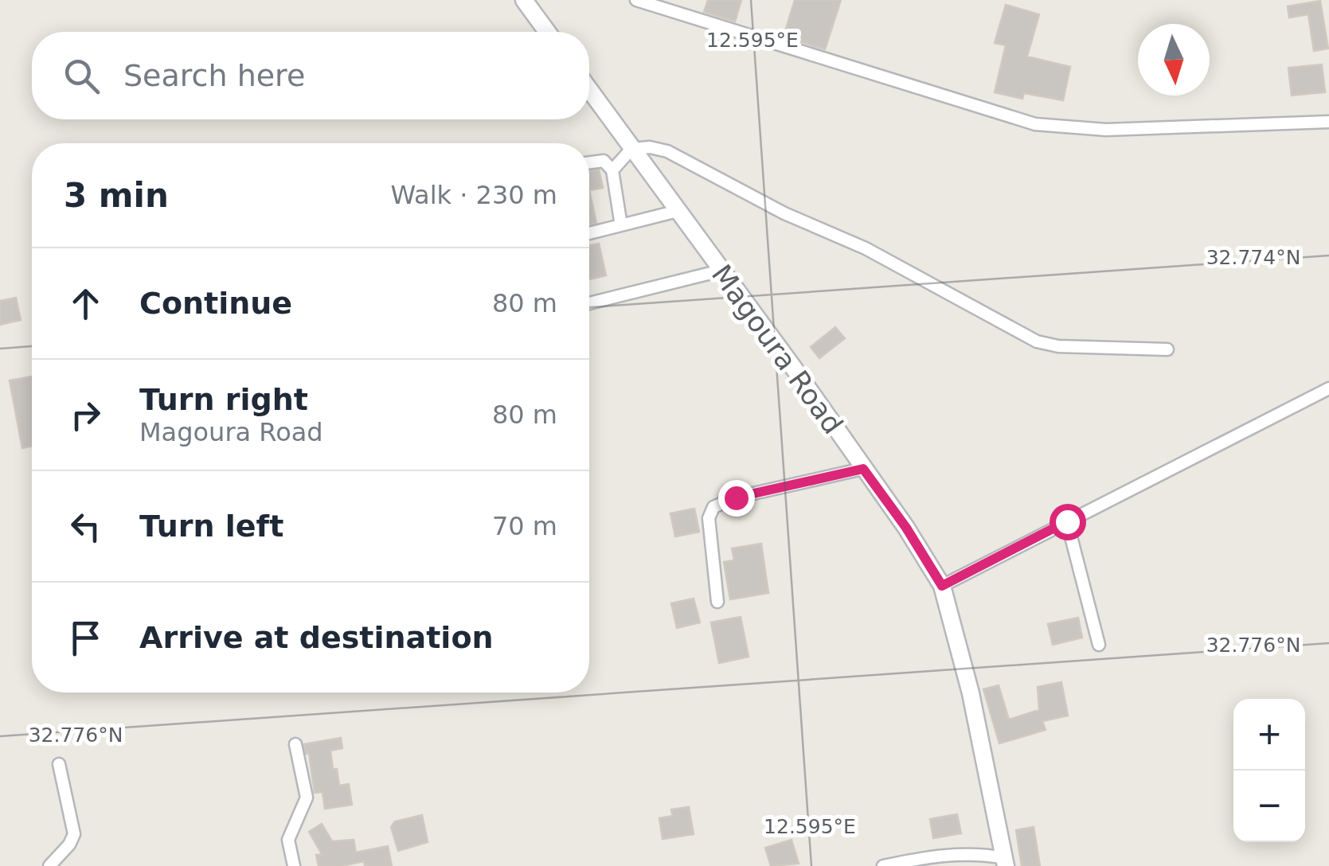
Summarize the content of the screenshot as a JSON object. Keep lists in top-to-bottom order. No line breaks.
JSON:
{"streets":{"street":["Magoura Road"]},"north":"bottom","page":{"search":"Search here","heading":["3 min","Walk · 230 m"],"list":[["Continue","80 m"],["Turn right","Magoura Road","80 m"],["Turn left","70 m"],"Arrive at destination"],"map_buttons":["+","−"]},"coordinates":["12.595°E","32.774°N","32.776°N"]}
